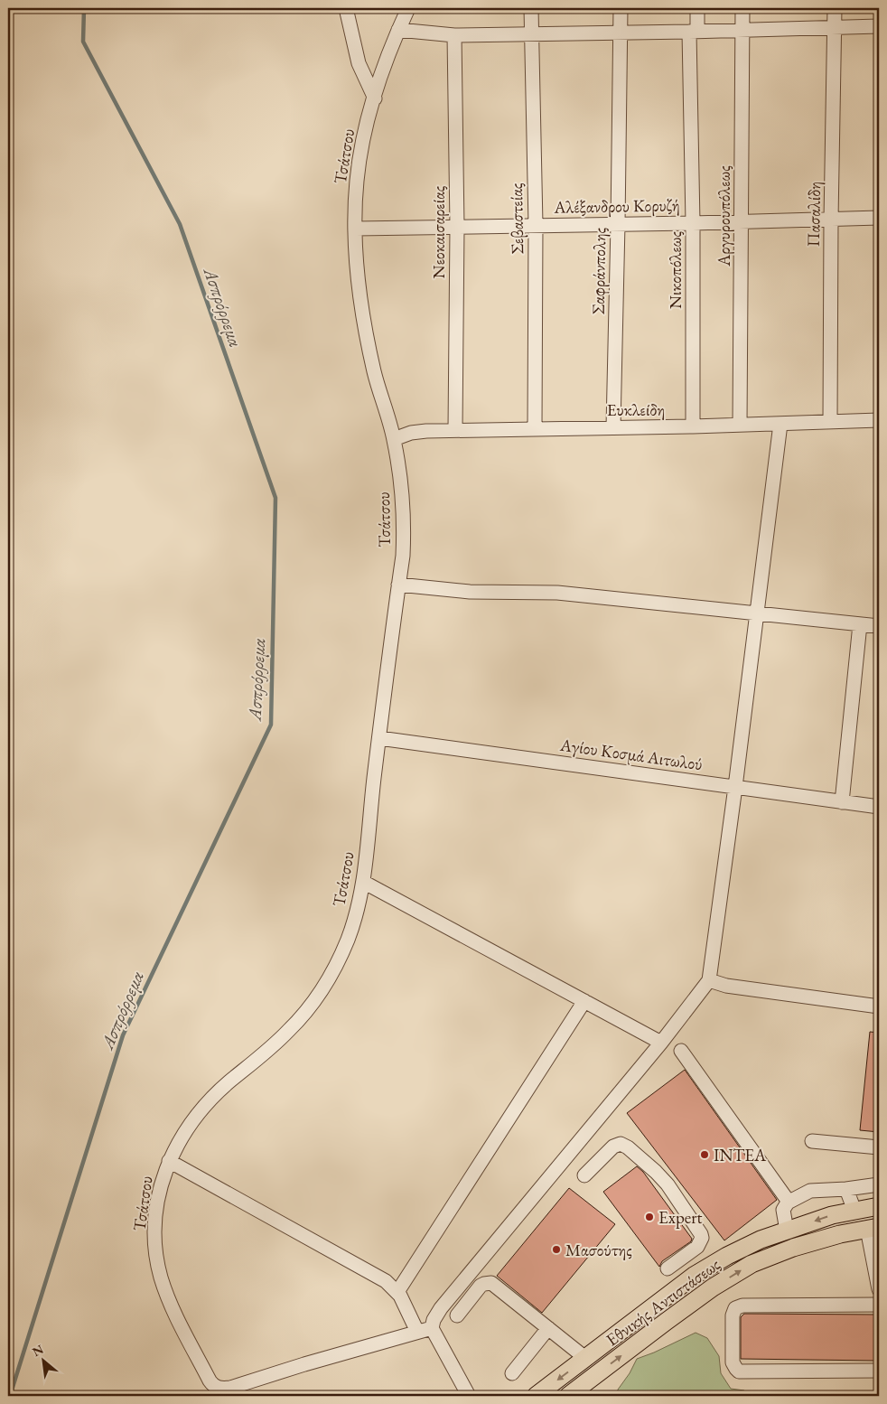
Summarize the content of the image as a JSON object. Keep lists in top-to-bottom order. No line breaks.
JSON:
{"streets":{"main road":["Εθνικής Αντιστάσεως"],"street":["Τσάτσου","Αλέξανδρου Κορυζή","Πασαλίδη","Αργυρουπόλεως","Σεβαστείας","Νεοκαισαρείας","Νικοπόλεως","Σαφράνπολης","Ευκλείδη","Αγίου Κοσμά Αιτωλού"]},"crossings":[["Τσάτσου","Αλέξανδρου Κορυζή"],["Τσάτσου","Ευκλείδη"],["Τσάτσου","Αγίου Κοσμά Αιτωλού"],["Αλέξανδρου Κορυζή","Πασαλίδη"],["Αλέξανδρου Κορυζή","Αργυρουπόλεως"],["Αλέξανδρου Κορυζή","Σεβαστείας"],["Αλέξανδρου Κορυζή","Νεοκαισαρείας"],["Αλέξανδρου Κορυζή","Νικοπόλεως"],["Αλέξανδρου Κορυζή","Σαφράνπολης"],["Πασαλίδη","Ευκλείδη"],["Αργυρουπόλεως","Ευκλείδη"],["Σεβαστείας","Ευκλείδη"],["Νεοκαισαρείας","Ευκλείδη"],["Νικοπόλεως","Ευκλείδη"],["Σαφράνπολης","Ευκλείδη"]],"water":["Ασπρόρρεμα"],"places":["INTEA","Expert","Μασούτης"],"north":"top left"}
